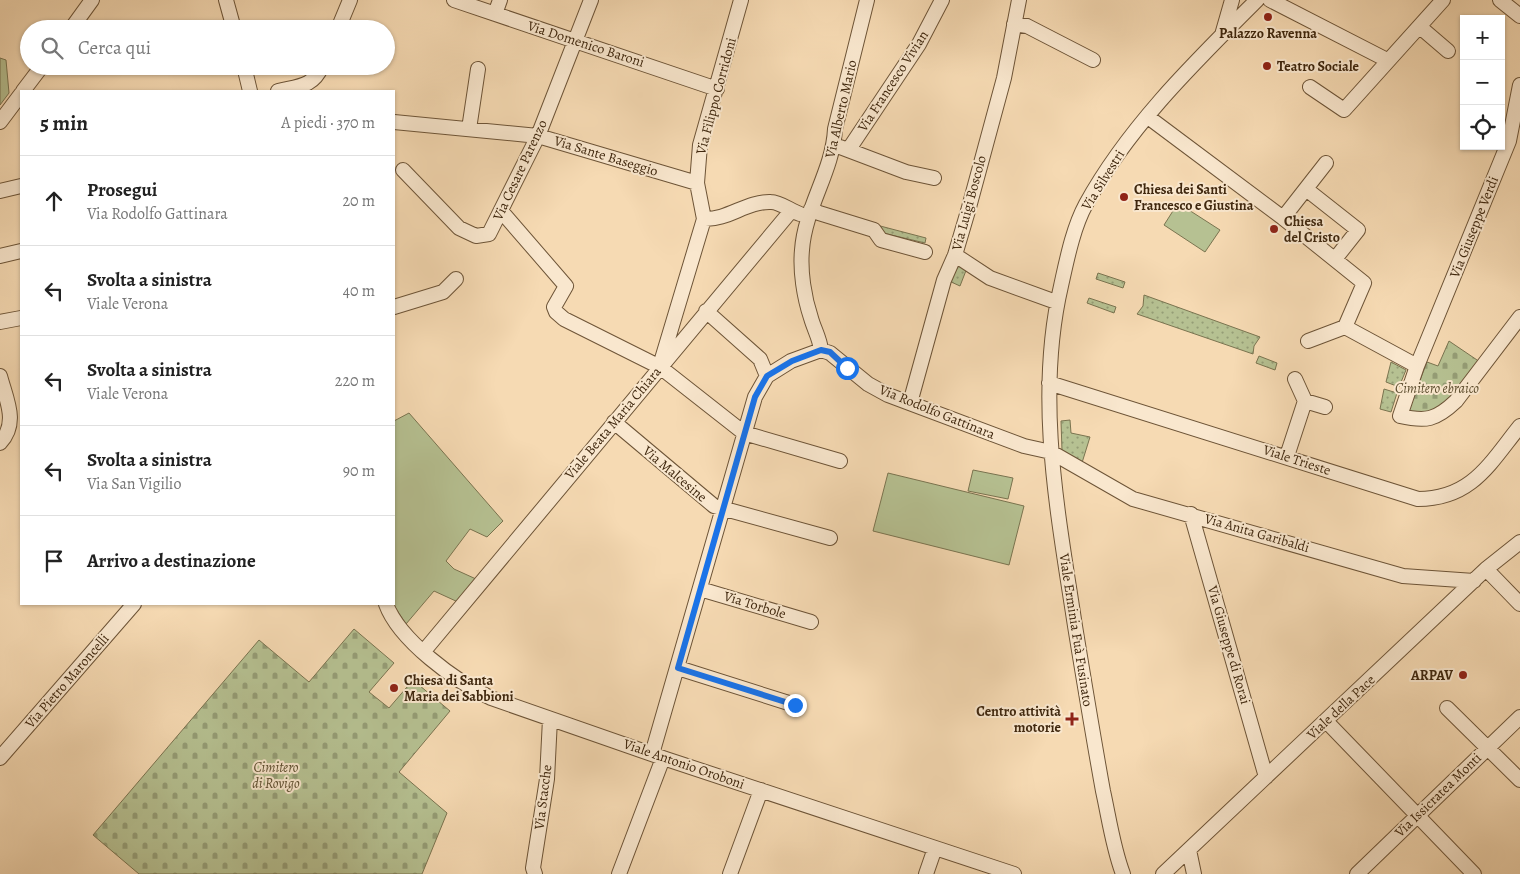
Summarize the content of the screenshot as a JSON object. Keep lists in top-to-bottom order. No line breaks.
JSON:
{"streets":{"street":["Via Domenico Baroni","Via Francesco Vivian","Via Filippo Corridoni","Via Alberto Mario","Via Sante Baseggio","Via Cesare Parenzo","Via Silvestri","Via Luigi Boscolo","Via Giuseppe Verdi","Via Rodolfo Gattinara","Viale Beata Maria Chiara","Viale Trieste","Via Malcesine","Via Anita Garibaldi","Via Torbole","Viale Erminia Fuà Fusinato","Via Giuseppe di Rorai","Via Pietro Maroncelli","Viale della Pace","Viale Antonio Oroboni","Via Issicratea Monti","Via Stacche"]},"crossings":[["Via Domenico Baroni","Via Filippo Corridoni"],["Via Domenico Baroni","Via Cesare Parenzo"],["Via Filippo Corridoni","Via Sante Baseggio"],["Via Filippo Corridoni","Viale Beata Maria Chiara"],["Via Sante Baseggio","Via Cesare Parenzo"],["Via Silvestri","Viale Trieste"],["Via Silvestri","Viale Erminia Fuà Fusinato"],["Via Luigi Boscolo","Via Rodolfo Gattinara"],["Via Rodolfo Gattinara","Via Anita Garibaldi"],["Via Rodolfo Gattinara","Viale Erminia Fuà Fusinato"],["Viale Beata Maria Chiara","Via Malcesine"],["Viale Beata Maria Chiara","Viale Antonio Oroboni"],["Viale Trieste","Viale Erminia Fuà Fusinato"],["Via Anita Garibaldi","Viale Erminia Fuà Fusinato"],["Via Anita Garibaldi","Via Giuseppe di Rorai"],["Via Anita Garibaldi","Viale della Pace"],["Via Giuseppe di Rorai","Viale della Pace"],["Viale Antonio Oroboni","Via Stacche"]],"parks":["Cimitero ebraico","Cimitero di Rovigo"],"places":{"other":["Palazzo Ravenna","Teatro Sociale","Chiesa dei Santi Francesco e Giustina","Chiesa del Cristo","ARPAV","Chiesa di Santa Maria dei Sabbioni"],"health":["Centro attività motorie"]},"page":{"map_buttons":["+","−"],"search":"Cerca qui","heading":["5 min","A piedi · 370 m"],"list":[["Prosegui","Via Rodolfo Gattinara","20 m"],["Svolta a sinistra","Viale Verona","40 m"],["Svolta a sinistra","Viale Verona","220 m"],["Svolta a sinistra","Via San Vigilio","90 m"],"Arrivo a destinazione"]}}
